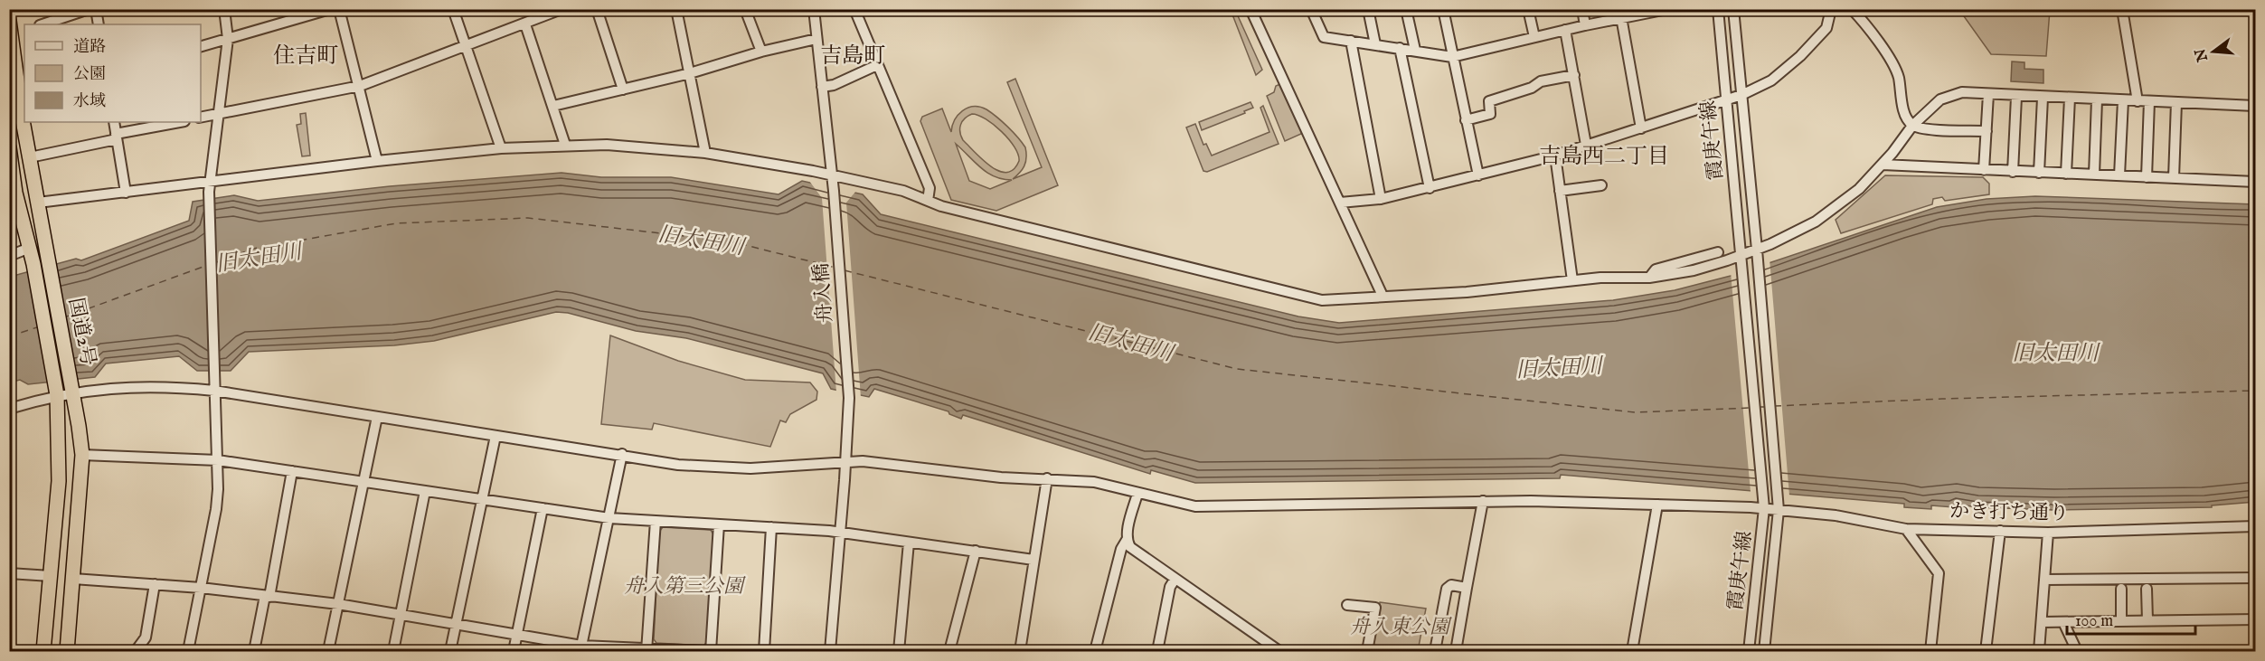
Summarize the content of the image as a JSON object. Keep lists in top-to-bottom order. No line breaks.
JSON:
{"streets":{"highway":["国道2号"],"street":["霞庚午線","舟入橋","かき打ち通り"]},"crossings":[["霞庚午線","かき打ち通り"],["舟入橋","かき打ち通り"],["国道2号","かき打ち通り"]],"districts":["住吉町","吉島町","吉島西二丁目"],"water":["旧太田川"],"parks":["舟入第三公園","舟入東公園"],"legend":["道路","公園","水域"],"scale_bar":"100 m","north":"left"}
